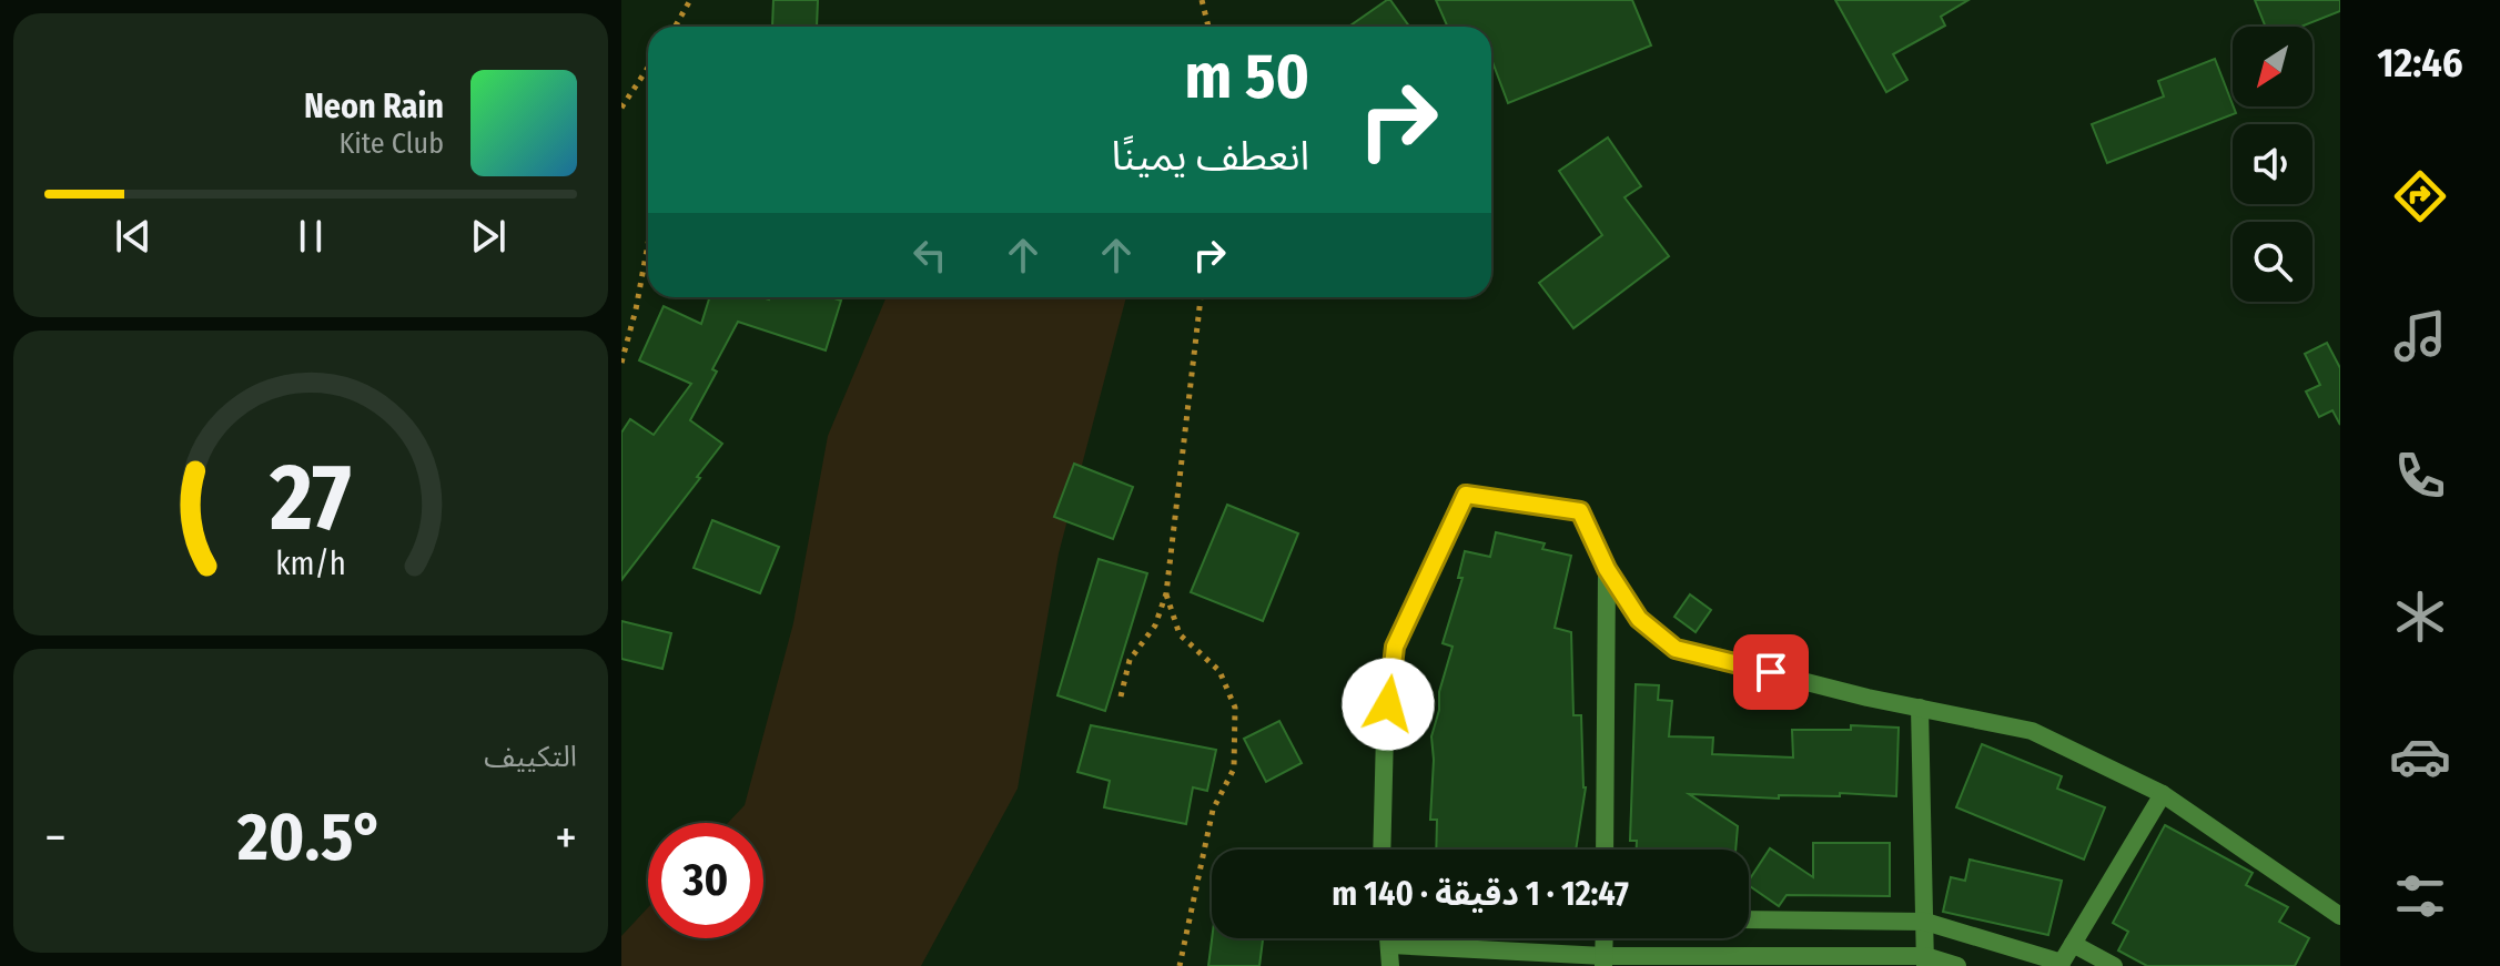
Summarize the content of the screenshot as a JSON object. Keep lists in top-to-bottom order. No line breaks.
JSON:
{"north":"bottom left","page":{"tabs":"12:46","turn":["50 m","انعطف يمينًا"],"song":["Neon Rain","Kite Club"],"tile":"التكييف","heat":["−","20.5°","+"],"limit":"30","trip":"12:47 · 1 دقيقة · 140 m","gauge":["27","km/h"]}}
